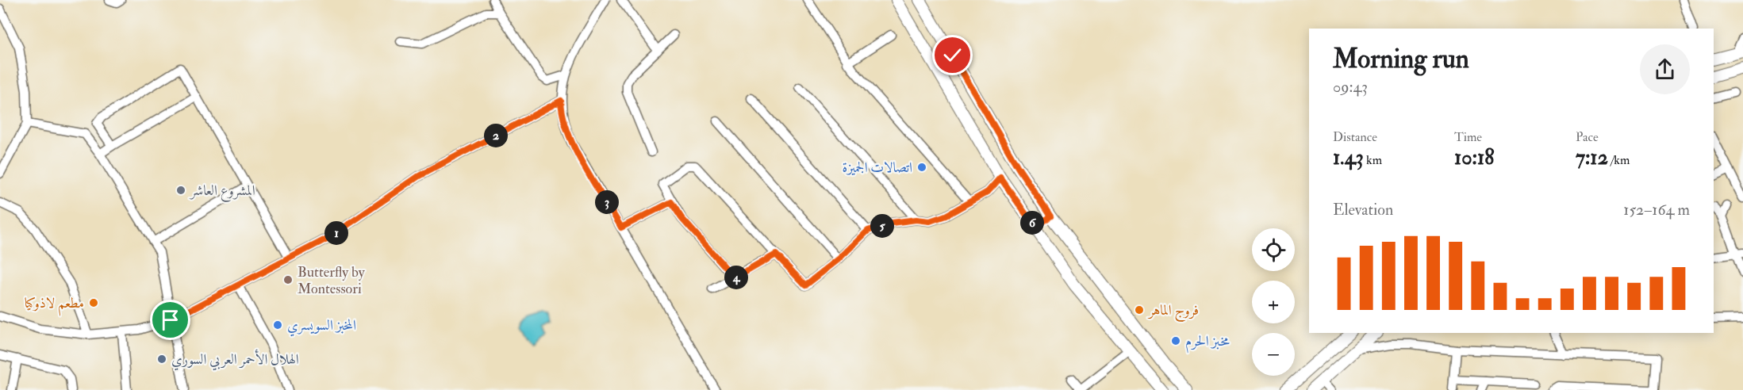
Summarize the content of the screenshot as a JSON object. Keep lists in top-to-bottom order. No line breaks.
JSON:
{"places":["اتصالات الجميزة","المشروع العاشر","Butterfly by Montessori","مطعم لاذوكيا","فروج الماهر","المخبز السويسري","مخبز الحرم","الهلال الأحمر العربي السوري"],"page":{"heading":["Morning run","09:43"],"stats":[["Distance","1.43 km"],["Time","10:18"],["Pace","7:12 /km"]],"pins":["2","3","6","5","1","4"],"chart":["Elevation","152–164 m"],"map_buttons":["+","−"]}}
